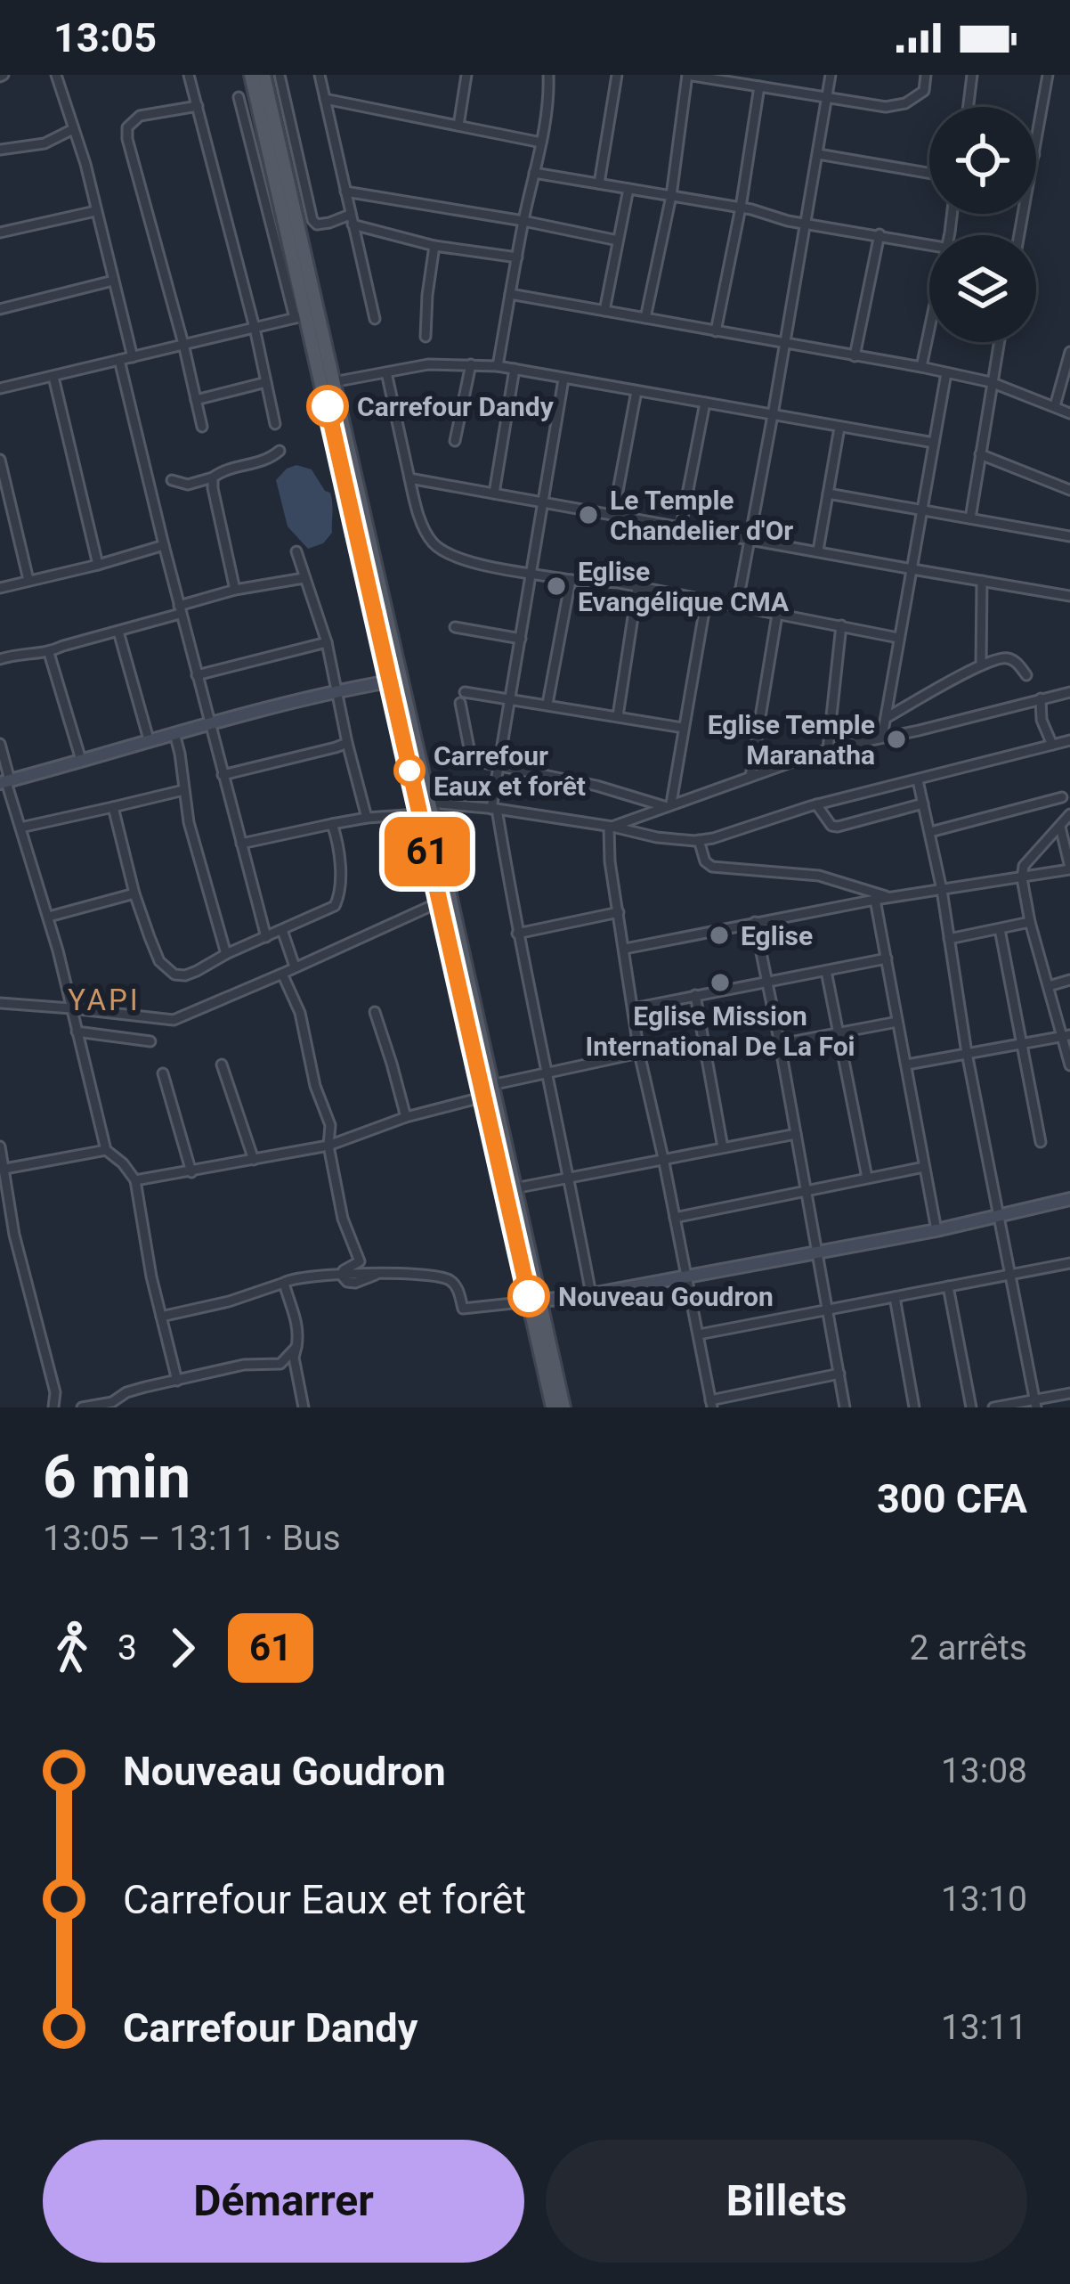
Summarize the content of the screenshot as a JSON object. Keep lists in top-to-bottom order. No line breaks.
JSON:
{"districts":["YAPI"],"places":["Carrefour Dandy","Le Temple Chandelier d'Or","Eglise Evangélique CMA","Eglise Temple Maranatha","Carrefour Eaux et forêt","Eglise","Eglise Mission International De La Foi","Nouveau Goudron"],"lines":["bus line 61"],"page":{"status":"13:05","on_map":"61","heading":["6 min","13:05 – 13:11 · Bus","300 CFA"],"legs":["3","61","2 arrêts"],"list":[{"name":"Nouveau Goudron","value":"13:08"},{"name":"Carrefour Eaux et forêt","value":"13:10"},{"name":"Carrefour Dandy","value":"13:11"}],"buttons":["Démarrer","Billets"]}}
